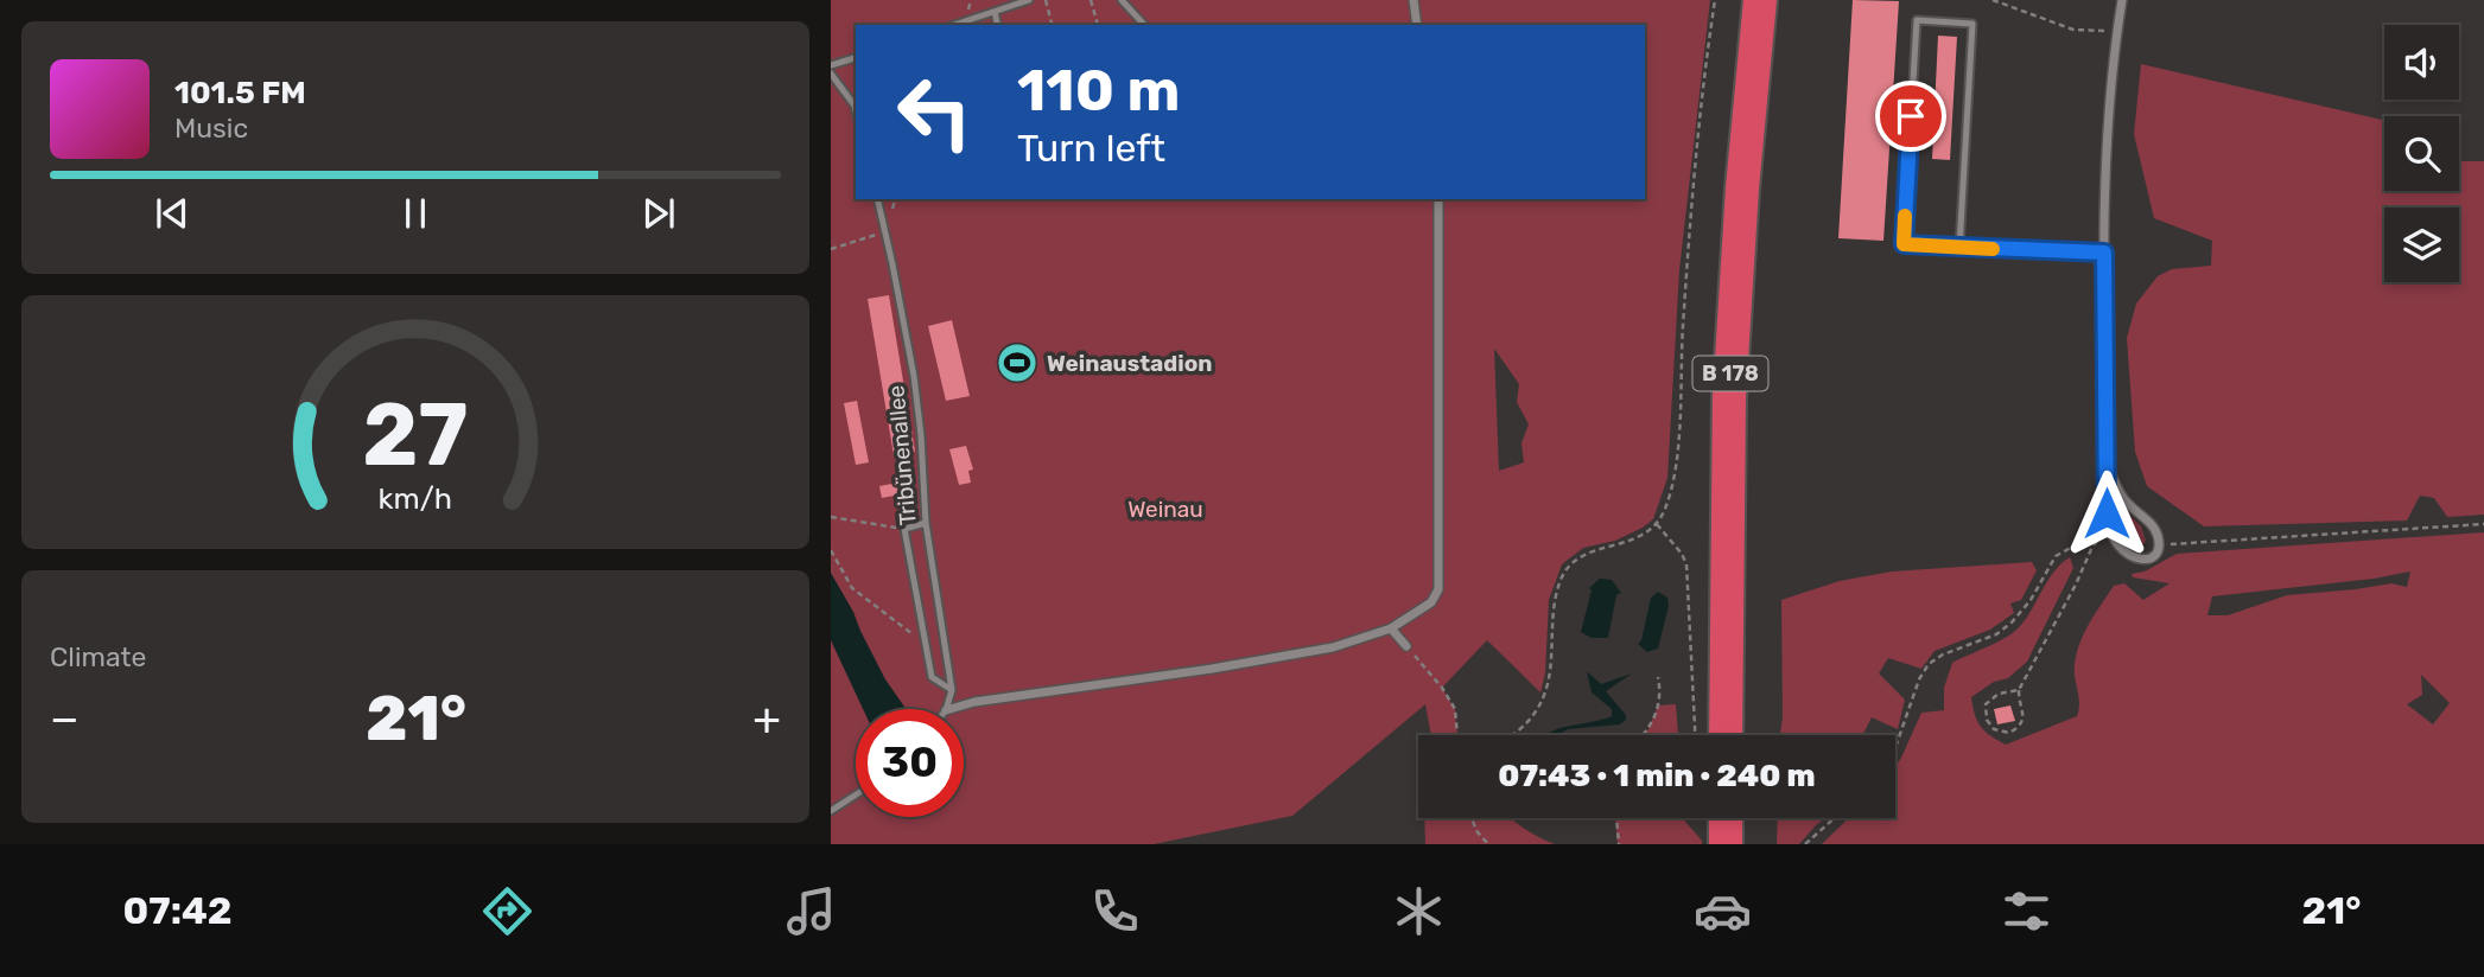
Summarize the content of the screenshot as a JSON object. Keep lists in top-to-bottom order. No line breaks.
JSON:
{"streets":{"highway":["B 178"],"lane":["Tribünenallee"]},"parks":["Weinau"],"places":{"sports":["Weinaustadion"]},"page":{"turn":["110 m","Turn left"],"song":["101.5 FM","Music"],"tile":"Climate","heat":["−","21°","+"],"limit":"30","trip":"07:43 · 1 min · 240 m","tabs":["07:42","21°"],"gauge":["27","km/h"]}}
